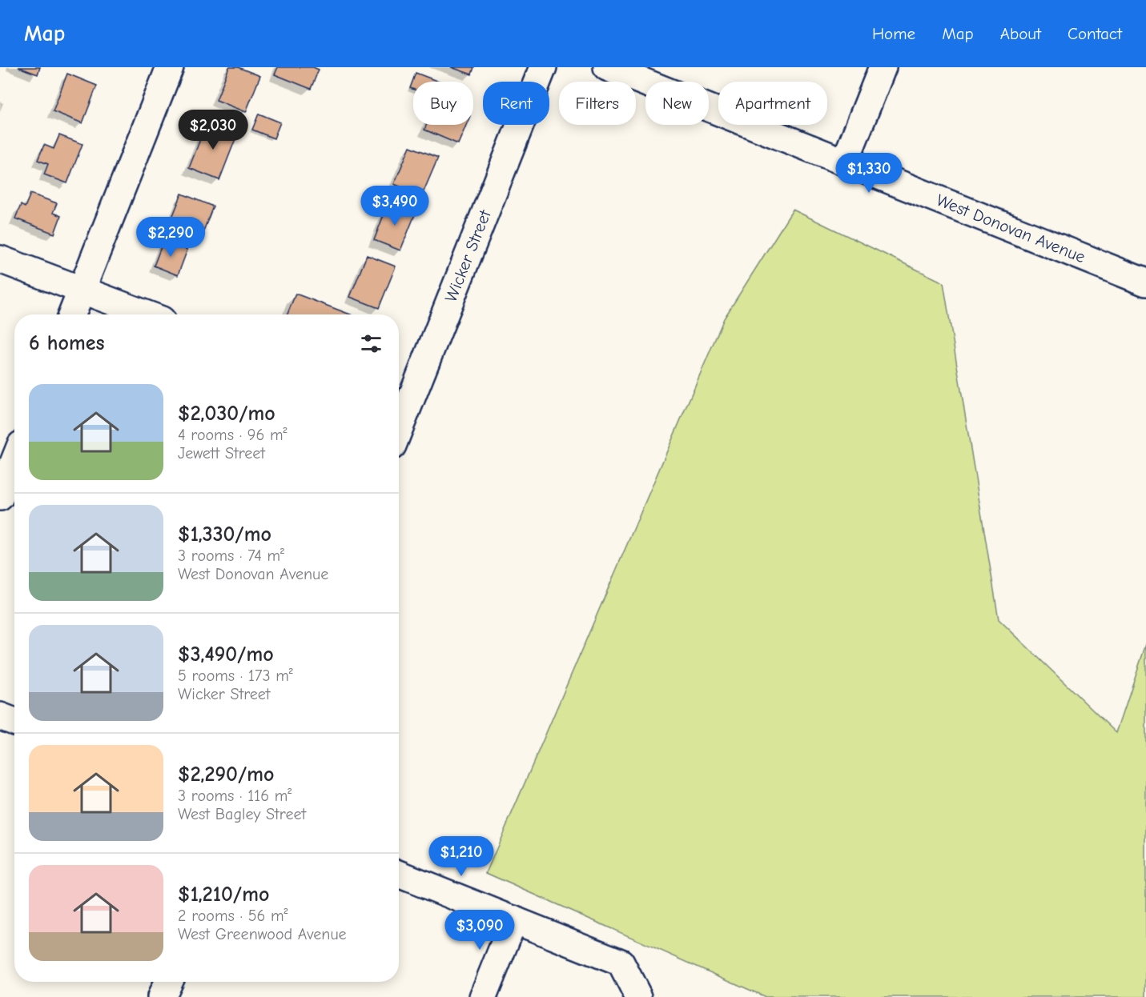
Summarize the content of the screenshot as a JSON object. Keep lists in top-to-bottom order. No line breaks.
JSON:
{"streets":{"street":["West Donovan Avenue","Wicker Street"]},"page":{"header":"Map","nav":["Home","Map","About","Contact"],"chip":["Buy","Rent","Filters","New","Apartment"],"price":["$2,030","$1,330","$3,490","$2,290","$1,210","$3,090"],"heading":"6 homes","list":[{"name":"$2,030/mo","note":"4 rooms · 96 m² · Jewett Street"},{"name":"$1,330/mo","note":"3 rooms · 74 m² · West Donovan Avenue"},{"name":"$3,490/mo","note":"5 rooms · 173 m² · Wicker Street"},{"name":"$2,290/mo","note":"3 rooms · 116 m² · West Bagley Street"},{"name":"$1,210/mo","note":"2 rooms · 56 m² · West Greenwood Avenue"}]}}
